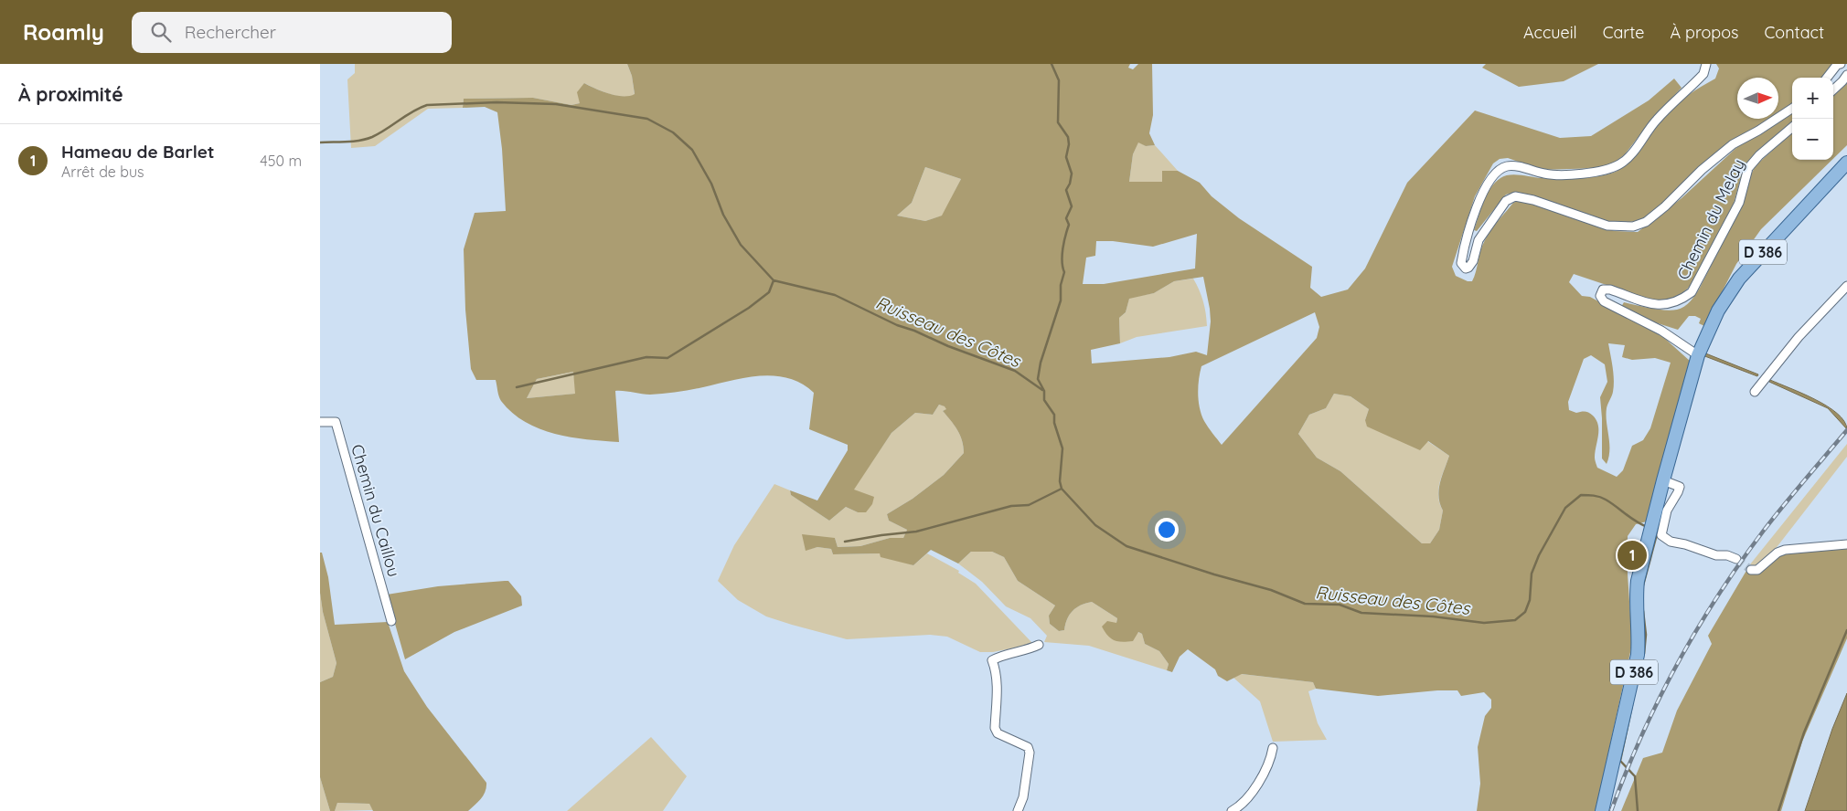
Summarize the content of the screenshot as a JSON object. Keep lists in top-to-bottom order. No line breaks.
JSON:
{"streets":{"main road":["D 386"],"street":["Chemin du Melay","Chemin du Caillou"]},"crossings":[["Chemin du Melay","D 386"]],"water":["Ruisseau des Côtes"],"north":"right","page":{"header":"Roamly","search":"Rechercher","nav":["Accueil","Carte","À propos","Contact"],"heading":"À proximité","map_buttons":["+","−"],"list":[{"mark":"1","name":"Hameau de Barlet","note":"Arrêt de bus","value":"450 m"}],"pins":"1"}}
